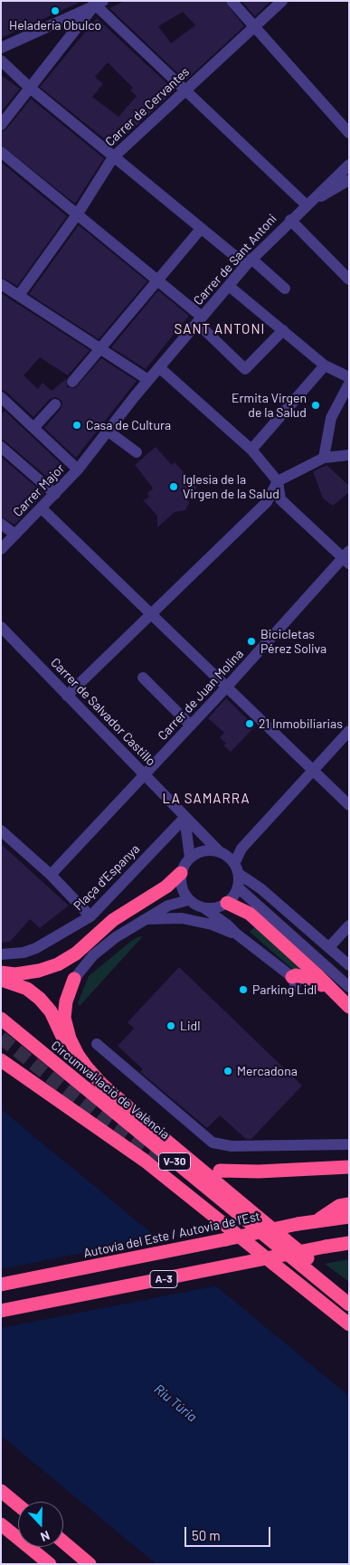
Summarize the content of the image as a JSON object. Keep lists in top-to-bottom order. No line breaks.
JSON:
{"streets":{"highway":["Circumval·lació de València","V-30","Autovía del Este / Autovia de l'Est","A-3"],"street":["Carrer de Cervantes","Carrer de Sant Antoni","Carrer Major","Carrer de Juan Molina","Carrer de Salvador Castillo","Plaça d'Espanya"]},"crossings":[["Carrer de Sant Antoni","Carrer Major"],["Carrer de Juan Molina","Carrer de Salvador Castillo"],["Carrer de Salvador Castillo","Plaça d'Espanya"]],"districts":["SANT ANTONI","LA SAMARRA"],"water":["Riu Túria"],"places":["Heladería Obulco","Ermita Virgen de la Salud","Casa de Cultura","Iglesia de la Virgen de la Salud","Bicicletas Pérez Soliva","21 Inmobiliarias","Parking Lidl","Lidl","Mercadona"],"scale_bar":"50 m","north":"bottom"}
